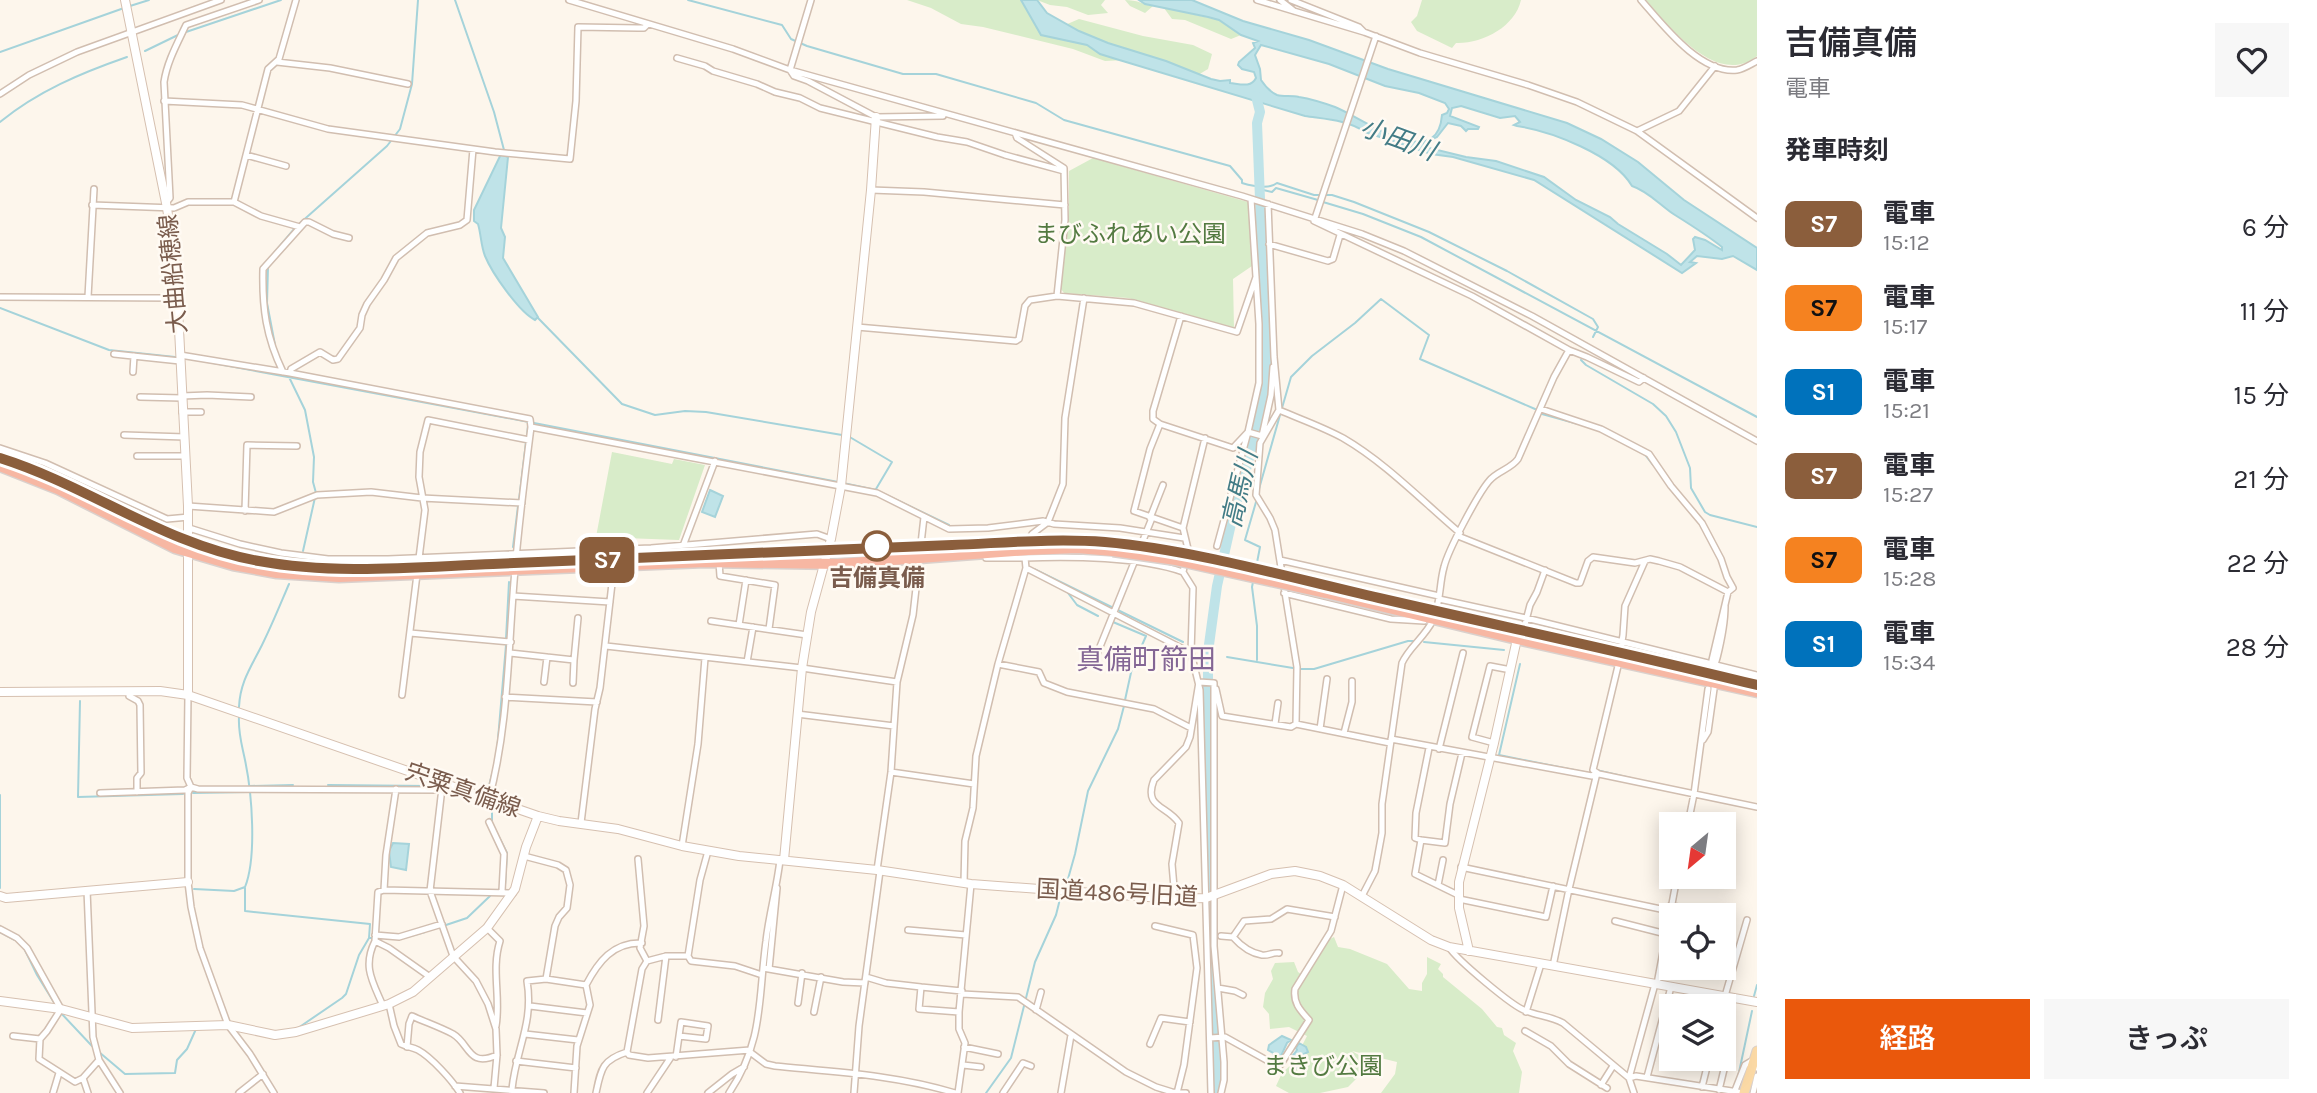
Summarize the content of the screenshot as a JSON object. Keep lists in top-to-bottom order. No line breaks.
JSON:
{"streets":{"street":["大曲船穂線","宍粟真備線","国道486号旧道"]},"crossings":[["宍粟真備線","国道486号旧道"]],"districts":["真備町箭田"],"water":["小田川","高馬川"],"parks":["まびふれあい公園","まきび公園"],"places":["吉備真備"],"north":"bottom left","page":{"on_map":"S7","heading":[["吉備真備","電車"],"発車時刻"],"list":[{"mark":"S7","name":"電車","note":"15:12","value":"6 分"},{"mark":"S7","name":"電車","note":"15:17","value":"11 分"},{"mark":"S1","name":"電車","note":"15:21","value":"15 分"},{"mark":"S7","name":"電車","note":"15:27","value":"21 分"},{"mark":"S7","name":"電車","note":"15:28","value":"22 分"},{"mark":"S1","name":"電車","note":"15:34","value":"28 分"}],"buttons":["経路","きっぷ"]}}
